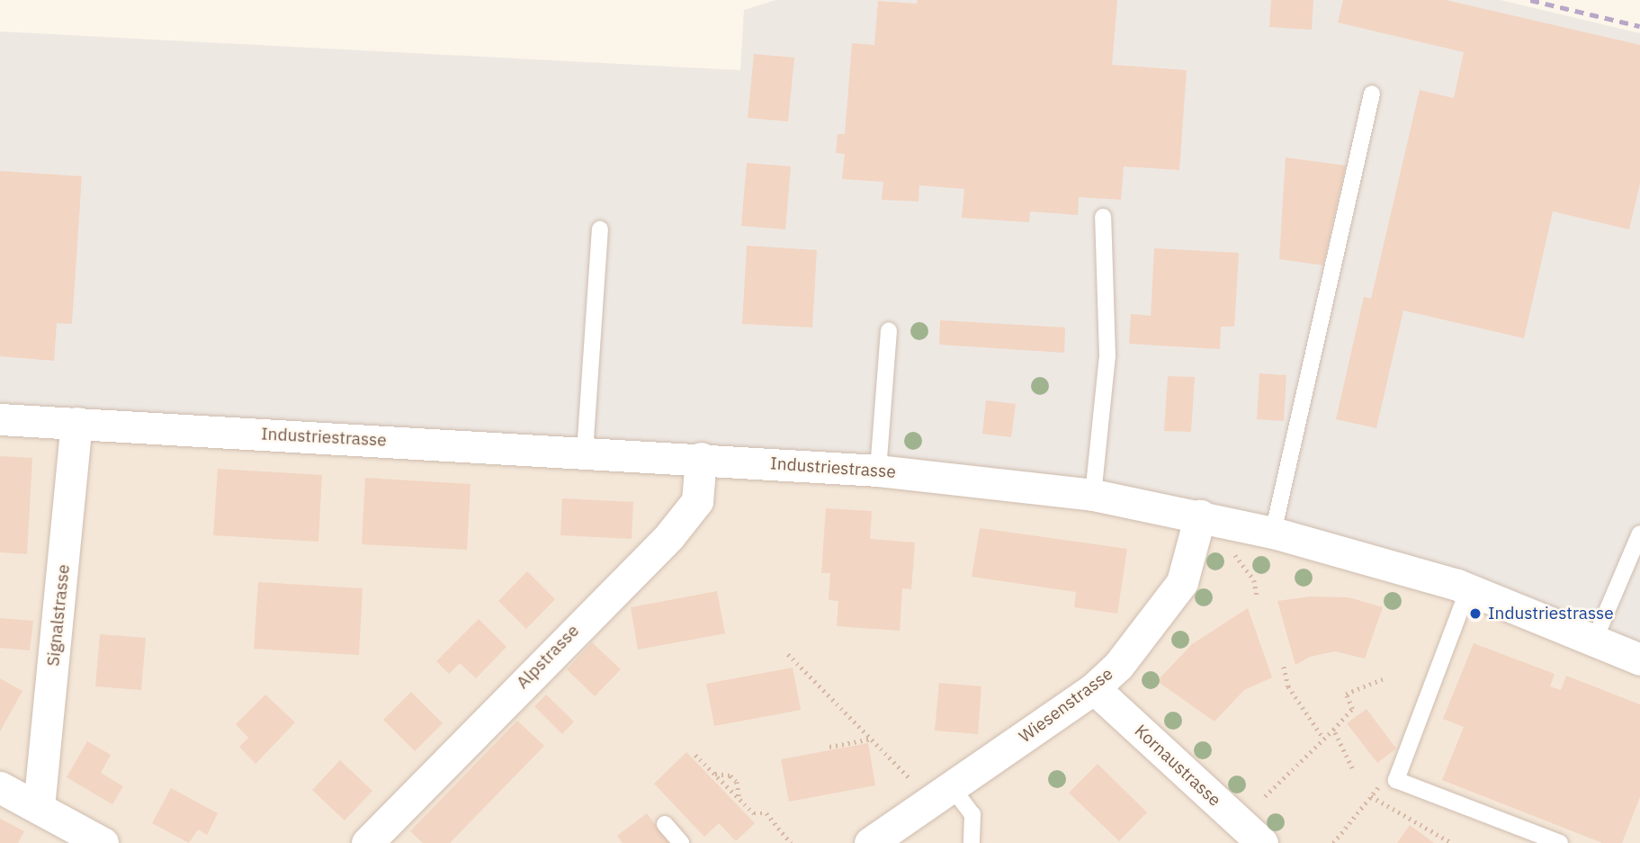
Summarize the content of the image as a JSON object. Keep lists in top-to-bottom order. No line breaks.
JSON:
{"streets":{"street":["Industriestrasse","Signalstrasse","Alpstrasse","Wiesenstrasse","Kornaustrasse"]},"crossings":[["Industriestrasse","Signalstrasse"],["Industriestrasse","Alpstrasse"],["Industriestrasse","Wiesenstrasse"],["Wiesenstrasse","Kornaustrasse"]],"places":["Industriestrasse"]}
